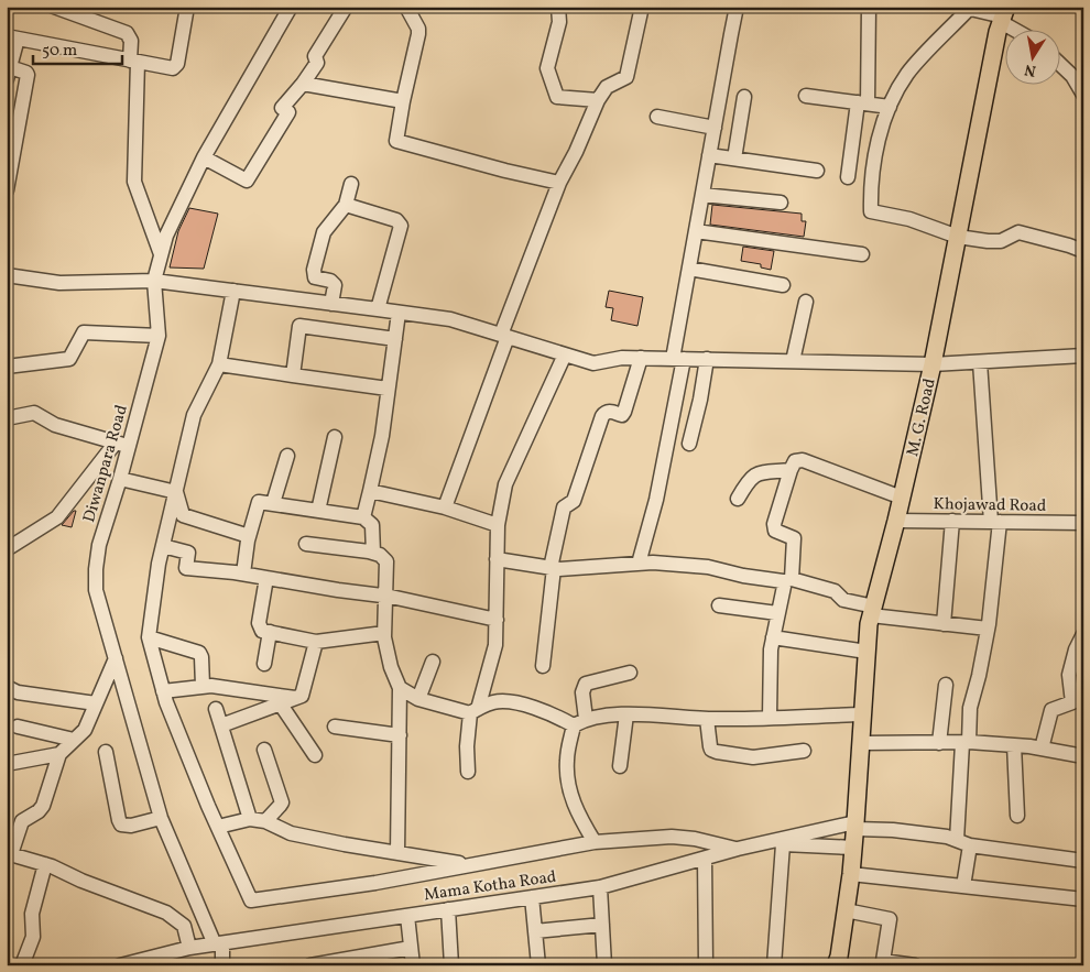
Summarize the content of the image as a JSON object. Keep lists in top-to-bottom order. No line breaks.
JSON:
{"streets":{"main road":["M. G. Road"],"street":["Diwanpara Road","Khojawad Road","Mama Kotha Road"]},"crossings":[["M. G. Road","Khojawad Road"],["M. G. Road","Mama Kotha Road"],["Diwanpara Road","Mama Kotha Road"]],"scale_bar":"50 m","north":"bottom"}
